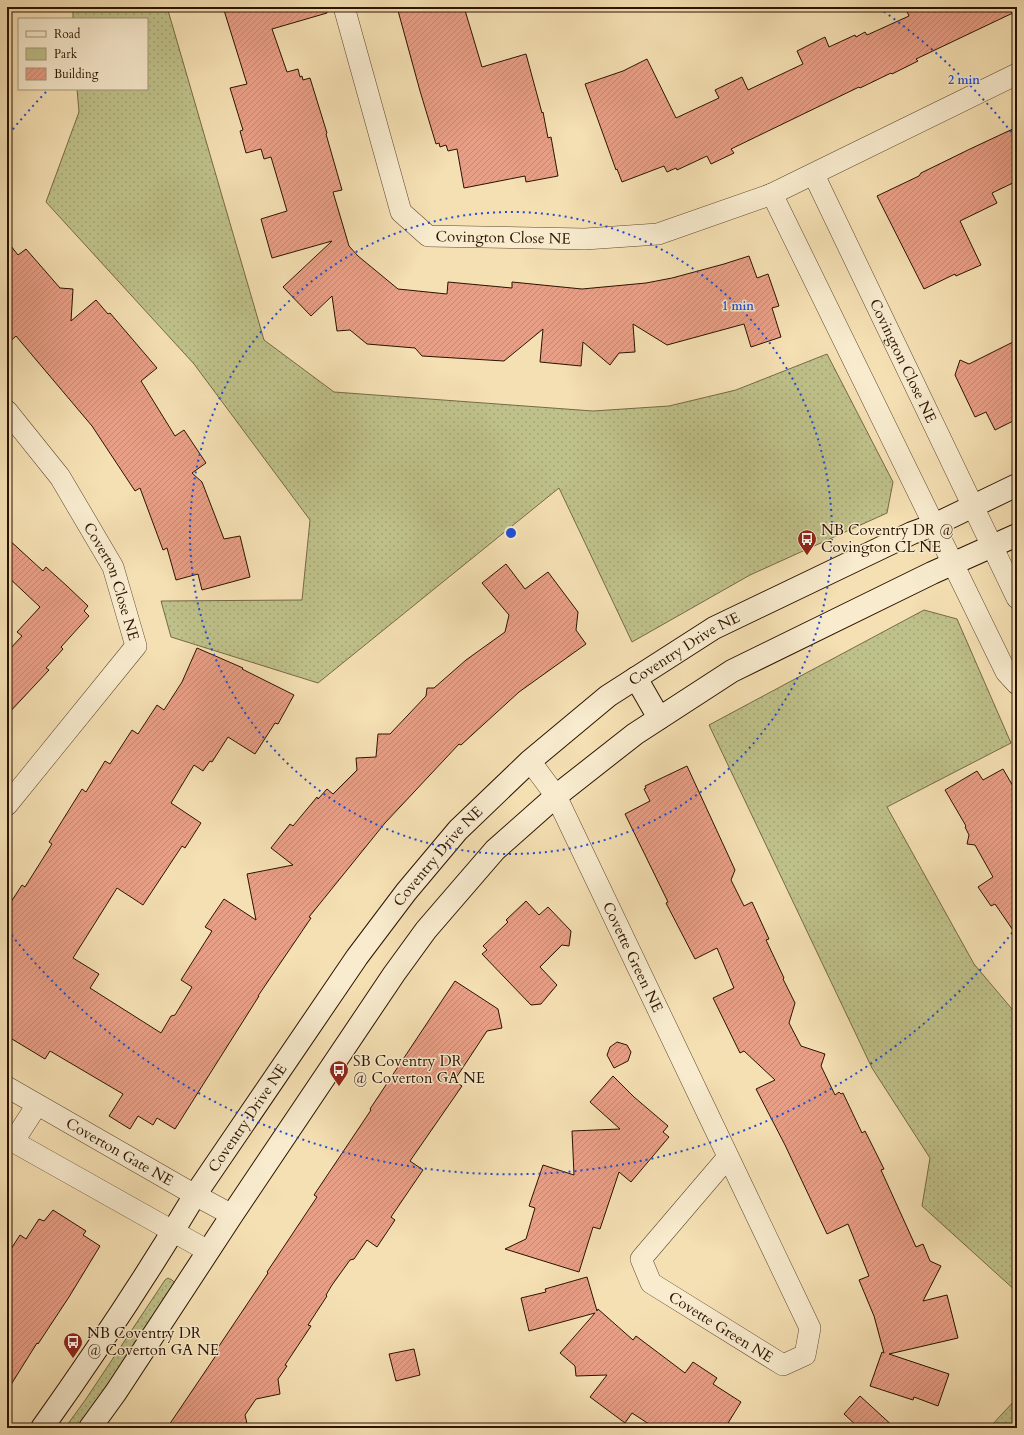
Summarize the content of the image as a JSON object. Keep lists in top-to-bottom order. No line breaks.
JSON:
{"streets":{"street":["Covington Close NE","Coverton Close NE","Coventry Drive NE","Covette Green NE","Coverton Gate NE"]},"crossings":[["Covington Close NE","Coventry Drive NE"],["Coventry Drive NE","Covette Green NE"],["Coventry Drive NE","Coverton Gate NE"]],"places":{"bus stop":["NB Coventry DR @ Covington CL NE","SB Coventry DR @ Coverton GA NE","NB Coventry DR @ Coverton GA NE"]},"legend":["Road","Park","Building"],"rings":["2 min","1 min"]}
